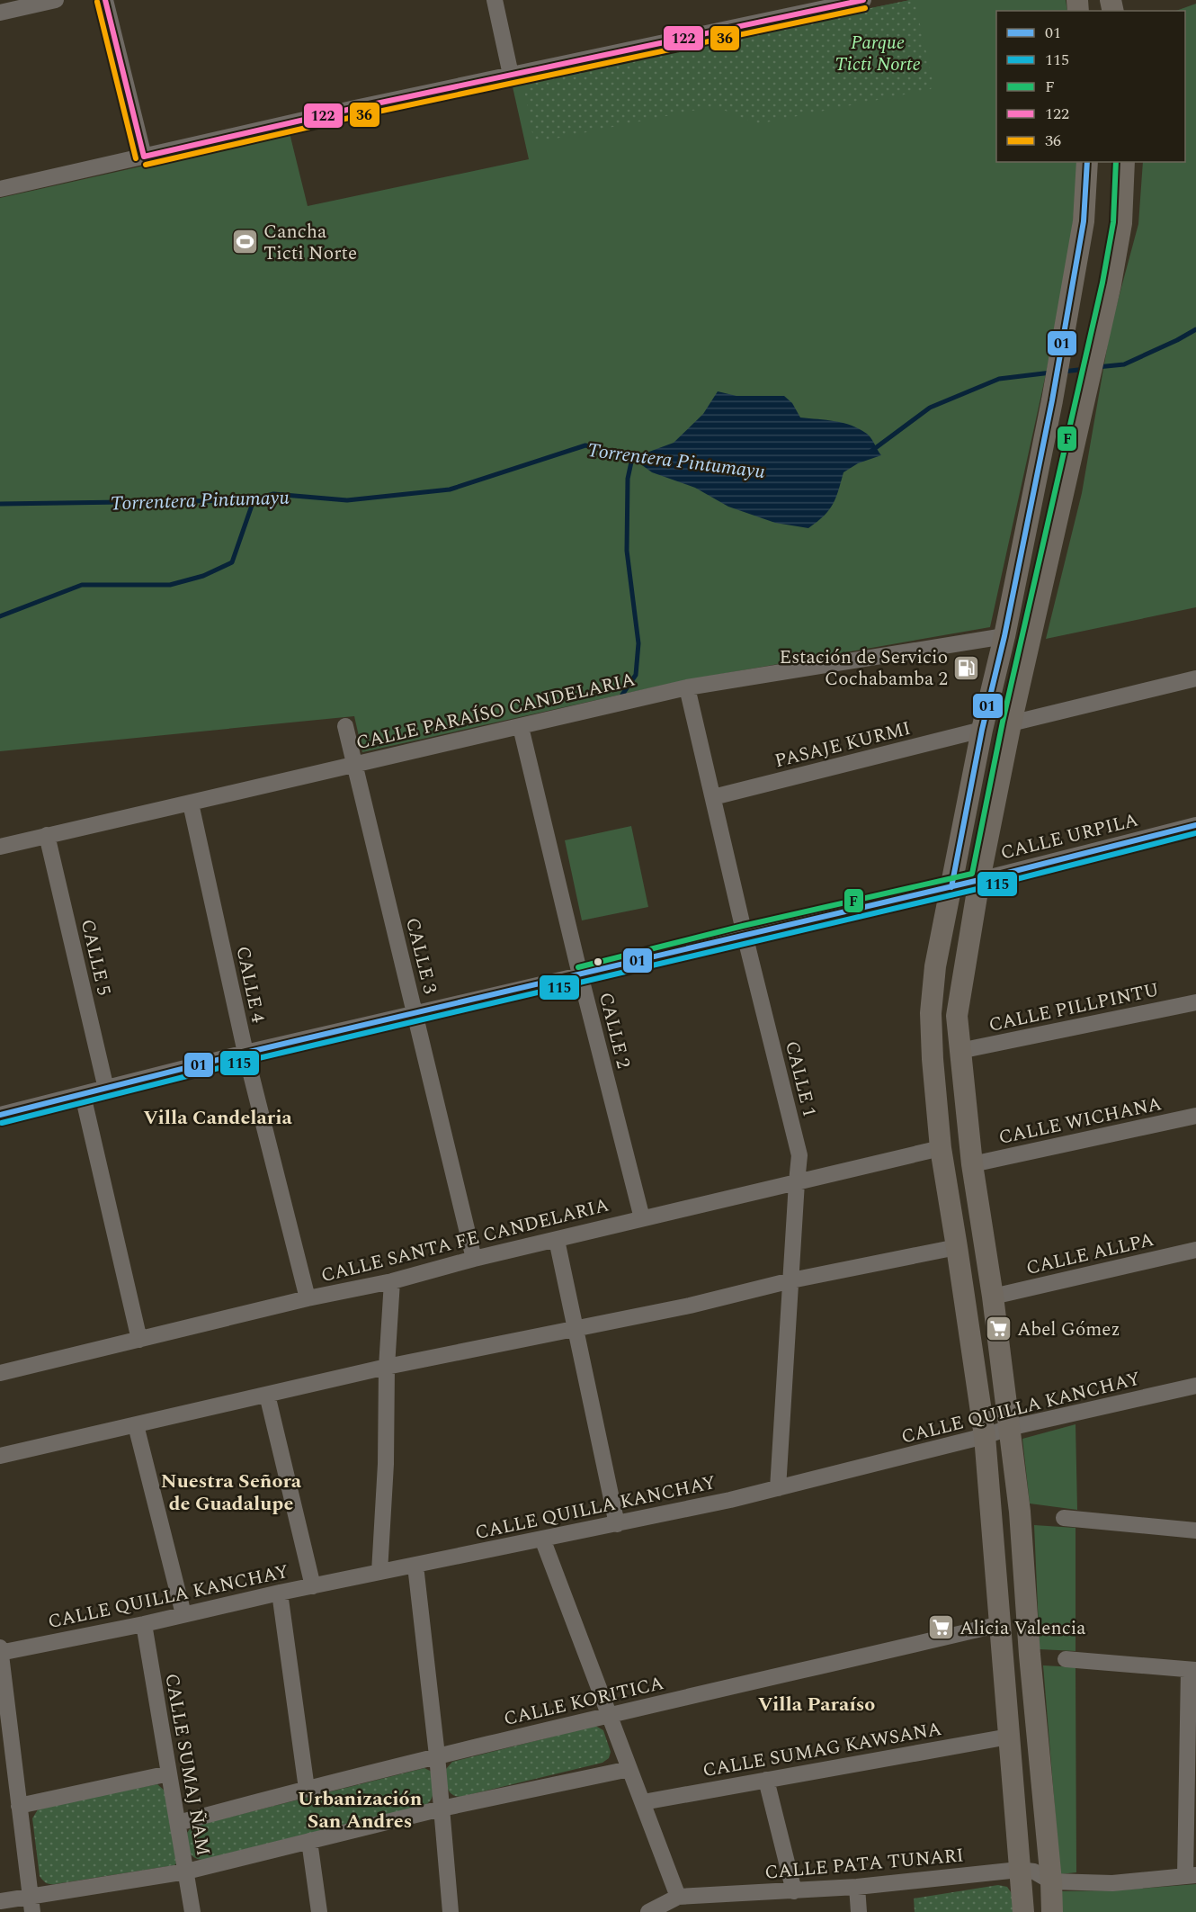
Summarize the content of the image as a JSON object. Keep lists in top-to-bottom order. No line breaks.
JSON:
{"streets":{"street":["CALLE PARAÍSO CANDELARIA","PASAJE KURMI","CALLE URPILA","CALLE 3","CALLE 5","CALLE 4","CALLE PILLPINTU","CALLE 2","CALLE 1","CALLE WICHANA","CALLE SANTA FE CANDELARIA","CALLE ALLPA","CALLE QUILLA KANCHAY","CALLE KORITICA","CALLE SUMAG KAWSANA","CALLE SUMAJ ÑAM","CALLE PATA TUNARI"]},"crossings":[["CALLE PARAÍSO CANDELARIA","CALLE 3"],["CALLE PARAÍSO CANDELARIA","CALLE 5"],["CALLE PARAÍSO CANDELARIA","CALLE 4"],["CALLE PARAÍSO CANDELARIA","CALLE 2"],["CALLE PARAÍSO CANDELARIA","CALLE 1"],["PASAJE KURMI","CALLE 1"],["CALLE URPILA","CALLE 3"],["CALLE URPILA","CALLE 5"],["CALLE URPILA","CALLE 4"],["CALLE URPILA","CALLE 2"],["CALLE URPILA","CALLE 1"],["CALLE 3","CALLE SANTA FE CANDELARIA"],["CALLE 4","CALLE SANTA FE CANDELARIA"],["CALLE 2","CALLE SANTA FE CANDELARIA"],["CALLE 1","CALLE SANTA FE CANDELARIA"],["CALLE 1","CALLE QUILLA KANCHAY"],["CALLE QUILLA KANCHAY","CALLE SUMAJ ÑAM"],["CALLE KORITICA","CALLE SUMAJ ÑAM"]],"districts":["Villa Candelaria","Nuestra Señora de Guadalupe","Villa Paraíso","Urbanización San Andres"],"water":["Torrentera Pintumayu"],"parks":["Parque Ticti Norte"],"places":{"sports":["Cancha Ticti Norte"],"fuel station":["Estación de Servicio Cochabamba 2"],"supermarket":["Abel Gómez","Alicia Valencia"]},"lines":["transit line 122","transit line 36","transit line 01","transit line F","transit line 115"],"legend":["01","115","F","122","36"]}
